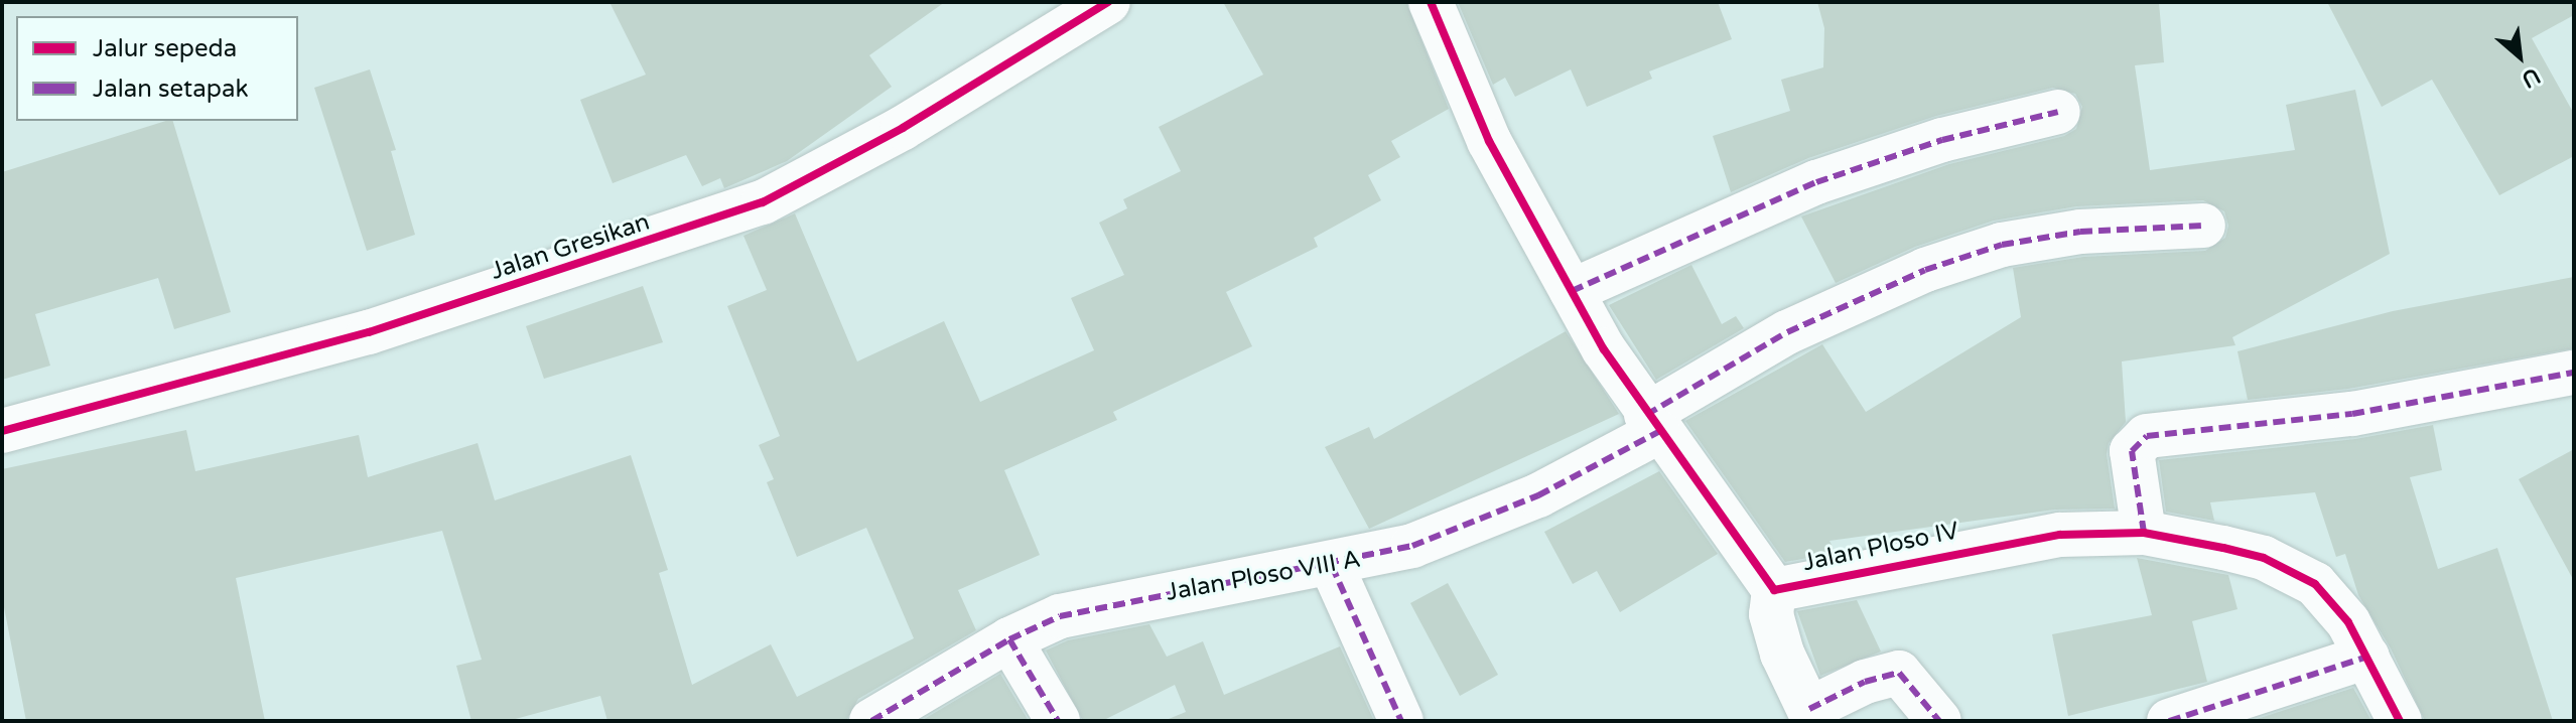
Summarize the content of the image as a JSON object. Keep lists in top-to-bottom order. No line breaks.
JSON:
{"streets":{"street":["Jalan Gresikan","Jalan Ploso IV","Jalan Ploso VIII A"]},"crossings":[["Jalan Ploso IV","Jalan Ploso VIII A"]],"legend":["Jalur sepeda","Jalan setapak"],"north":"bottom right"}
